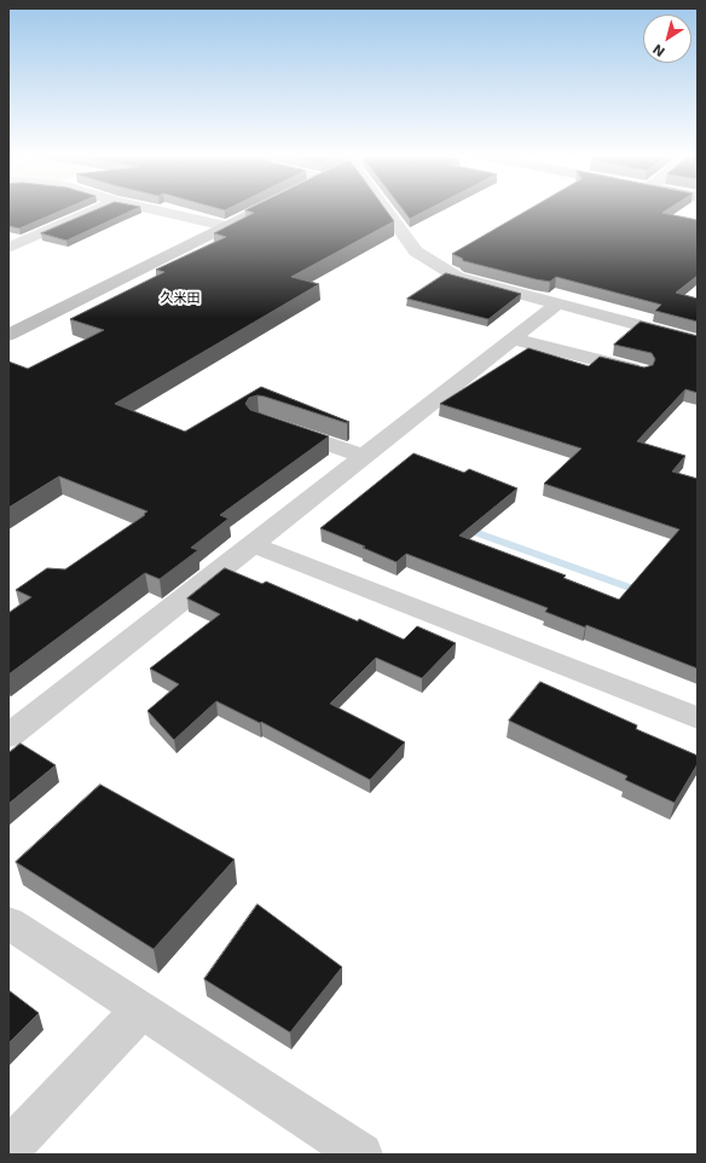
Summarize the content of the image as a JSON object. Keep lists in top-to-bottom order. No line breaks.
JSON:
{"districts":["久米田"],"north":"bottom left"}
